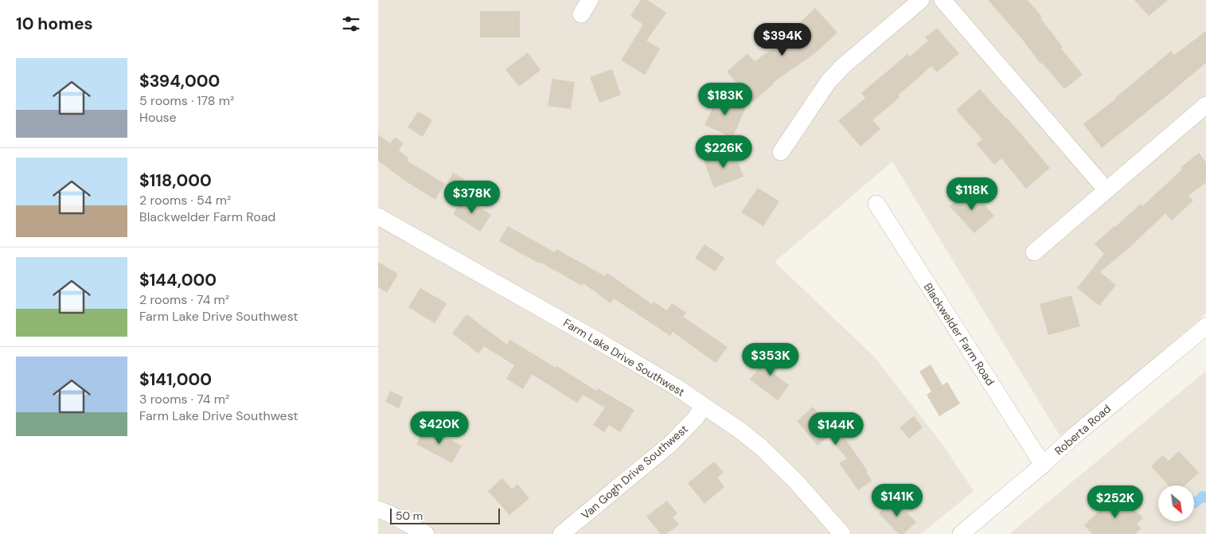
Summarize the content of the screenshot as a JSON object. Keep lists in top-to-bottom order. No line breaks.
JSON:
{"streets":{"street":["Blackwelder Farm Road","Farm Lake Drive Southwest","Roberta Road","Van Gogh Drive Southwest"]},"crossings":[["Blackwelder Farm Road","Roberta Road"],["Farm Lake Drive Southwest","Van Gogh Drive Southwest"]],"scale_bar":"50 m","north":"bottom right","page":{"heading":"10 homes","price":["$394K","$183K","$226K","$118K","$378K","$353K","$420K","$144K","$141K","$252K"],"list":[{"name":"$394,000","note":"5 rooms · 178 m² · House"},{"name":"$118,000","note":"2 rooms · 54 m² · Blackwelder Farm Road"},{"name":"$144,000","note":"2 rooms · 74 m² · Farm Lake Drive Southwest"},{"name":"$141,000","note":"3 rooms · 74 m² · Farm Lake Drive Southwest"}],"scale":"50 m"}}
